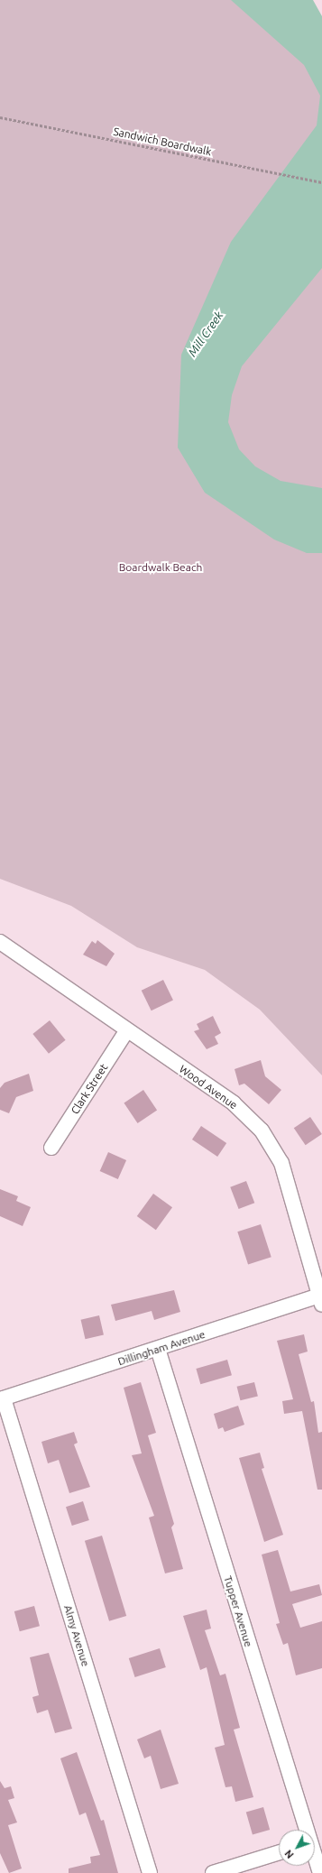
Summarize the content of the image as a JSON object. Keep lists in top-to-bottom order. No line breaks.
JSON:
{"streets":{"street":["Wood Avenue","Clark Street","Dillingham Avenue","Tupper Avenue","Almy Avenue"],"path":["Sandwich Boardwalk"]},"crossings":[["Wood Avenue","Clark Street"],["Wood Avenue","Dillingham Avenue"],["Dillingham Avenue","Tupper Avenue"],["Dillingham Avenue","Almy Avenue"]],"water":["Mill Creek"],"parks":["Boardwalk Beach"],"north":"bottom left"}
